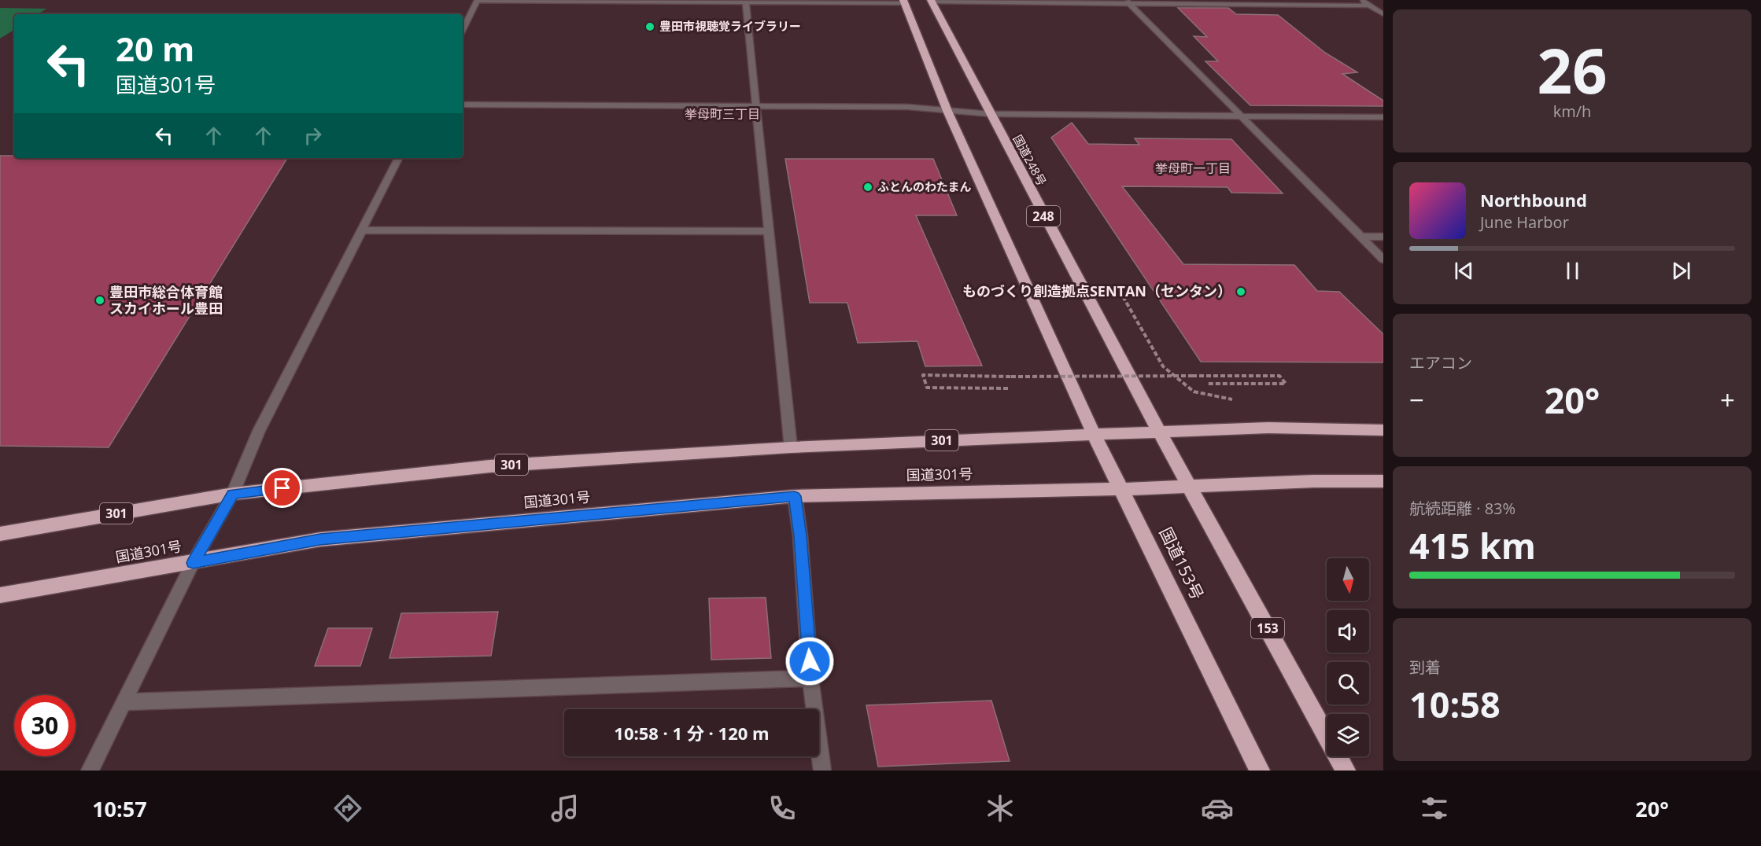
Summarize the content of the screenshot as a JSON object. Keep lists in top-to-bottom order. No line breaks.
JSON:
{"streets":{"highway":["国道248号","248","301","国道301号","国道153号","153"]},"crossings":[["国道248号","153"],["301","国道153号"],["国道301号","国道153号"],["国道301号","153"]],"districts":["挙母町三丁目","挙母町一丁目"],"places":["豊田市視聴覚ライブラリー","ふとんのわたまん","ものづくり創造拠点SENTAN（センタン）","豊田市総合体育館 スカイホール豊田"],"north":"bottom","page":{"tile":[["26","km/h"],"エアコン",["航続距離 · 83%","415 km"],["到着","10:58"]],"turn":["20 m","国道301号"],"song":["Northbound","June Harbor"],"heat":["−","20°","+"],"limit":"30","trip":"10:58 · 1 分 · 120 m","tabs":["10:57","20°"]}}
